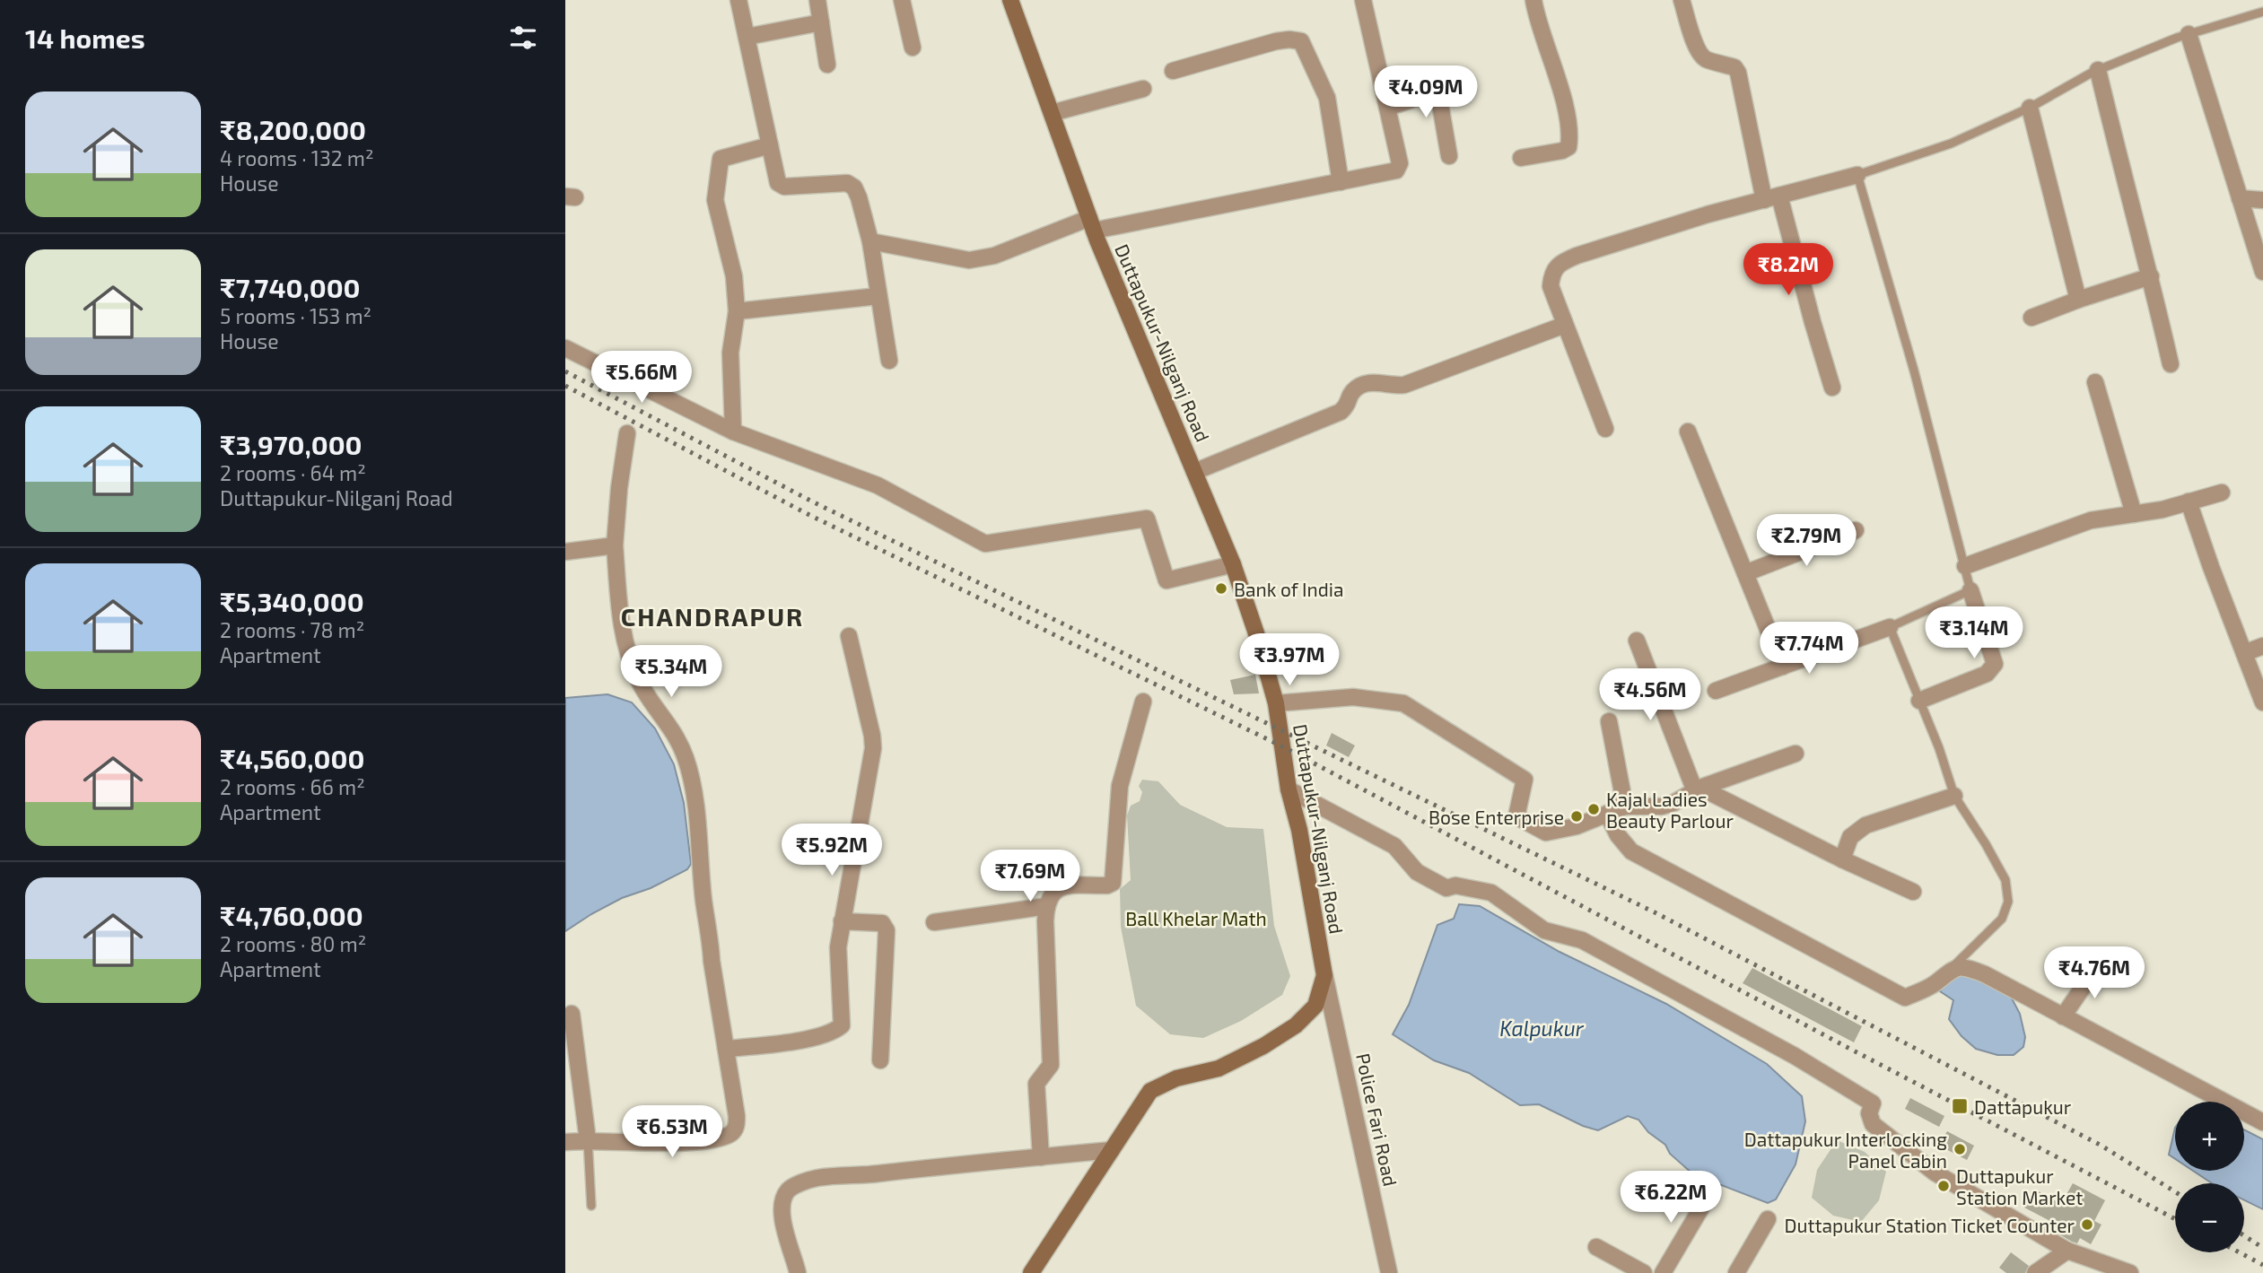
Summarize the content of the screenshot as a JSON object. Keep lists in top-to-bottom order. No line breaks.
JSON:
{"streets":{"main road":["Duttapukur-Nilganj Road"],"street":["Police Fari Road"]},"crossings":[["Duttapukur-Nilganj Road","Police Fari Road"]],"districts":["CHANDRAPUR"],"water":["Kalpukur"],"parks":["Ball Khelar Math"],"places":{"other":["Bank of India","Kajal Ladies Beauty Parlour","Bose Enterprise","Dattapukur Interlocking Panel Cabin","Duttapukur Station Market","Duttapukur Station Ticket Counter"],"transit":["Dattapukur"]},"page":{"heading":"14 homes","price":["₹4.09M","₹8.2M","₹5.66M","₹2.79M","₹3.14M","₹7.74M","₹3.97M","₹5.34M","₹4.56M","₹5.92M","₹7.69M","₹4.76M","₹6.53M","₹6.22M"],"list":[{"name":"₹8,200,000","note":"4 rooms · 132 m² · House"},{"name":"₹7,740,000","note":"5 rooms · 153 m² · House"},{"name":"₹3,970,000","note":"2 rooms · 64 m² · Duttapukur-Nilganj Road"},{"name":"₹5,340,000","note":"2 rooms · 78 m² · Apartment"},{"name":"₹4,560,000","note":"2 rooms · 66 m² · Apartment"},{"name":"₹4,760,000","note":"2 rooms · 80 m² · Apartment"}],"map_buttons":["+","−"]}}
